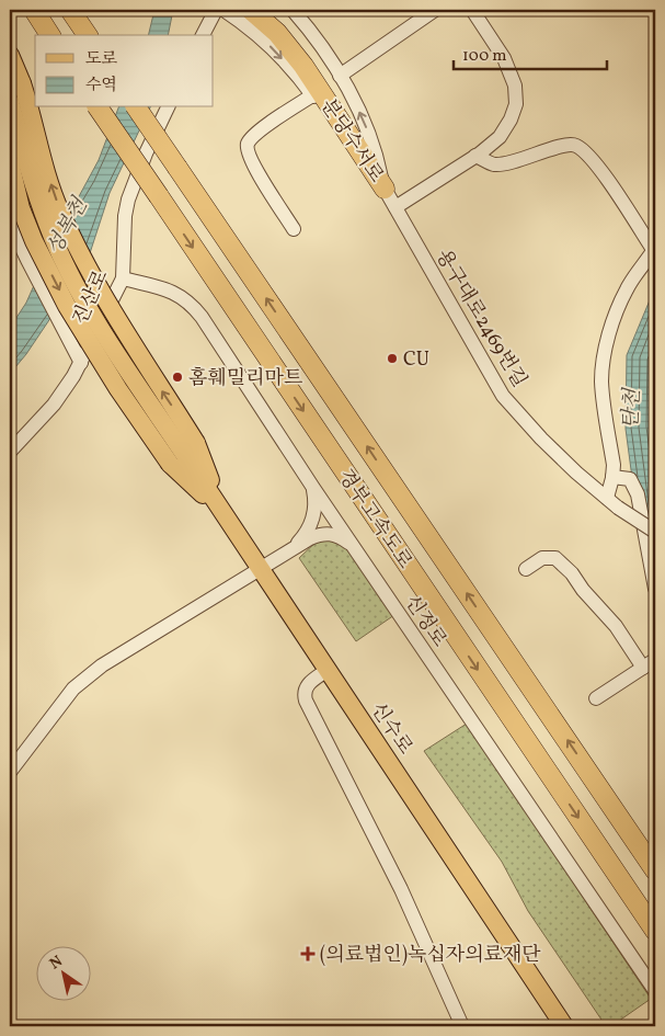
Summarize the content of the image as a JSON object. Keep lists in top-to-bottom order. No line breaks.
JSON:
{"streets":{"highway":["분당수서로","경부고속도로"],"main road":["신수로"],"street":["진산로","용구대로2469번길","신정로"]},"crossings":[["분당수서로","용구대로2469번길"],["진산로","신정로"]],"water":["성복천","탄천"],"places":{"other":["CU","홈훼밀리마트"],"health":["(의료법인)녹십자의료재단"]},"legend":["도로","수역"],"scale_bar":"100 m","north":"top left"}
